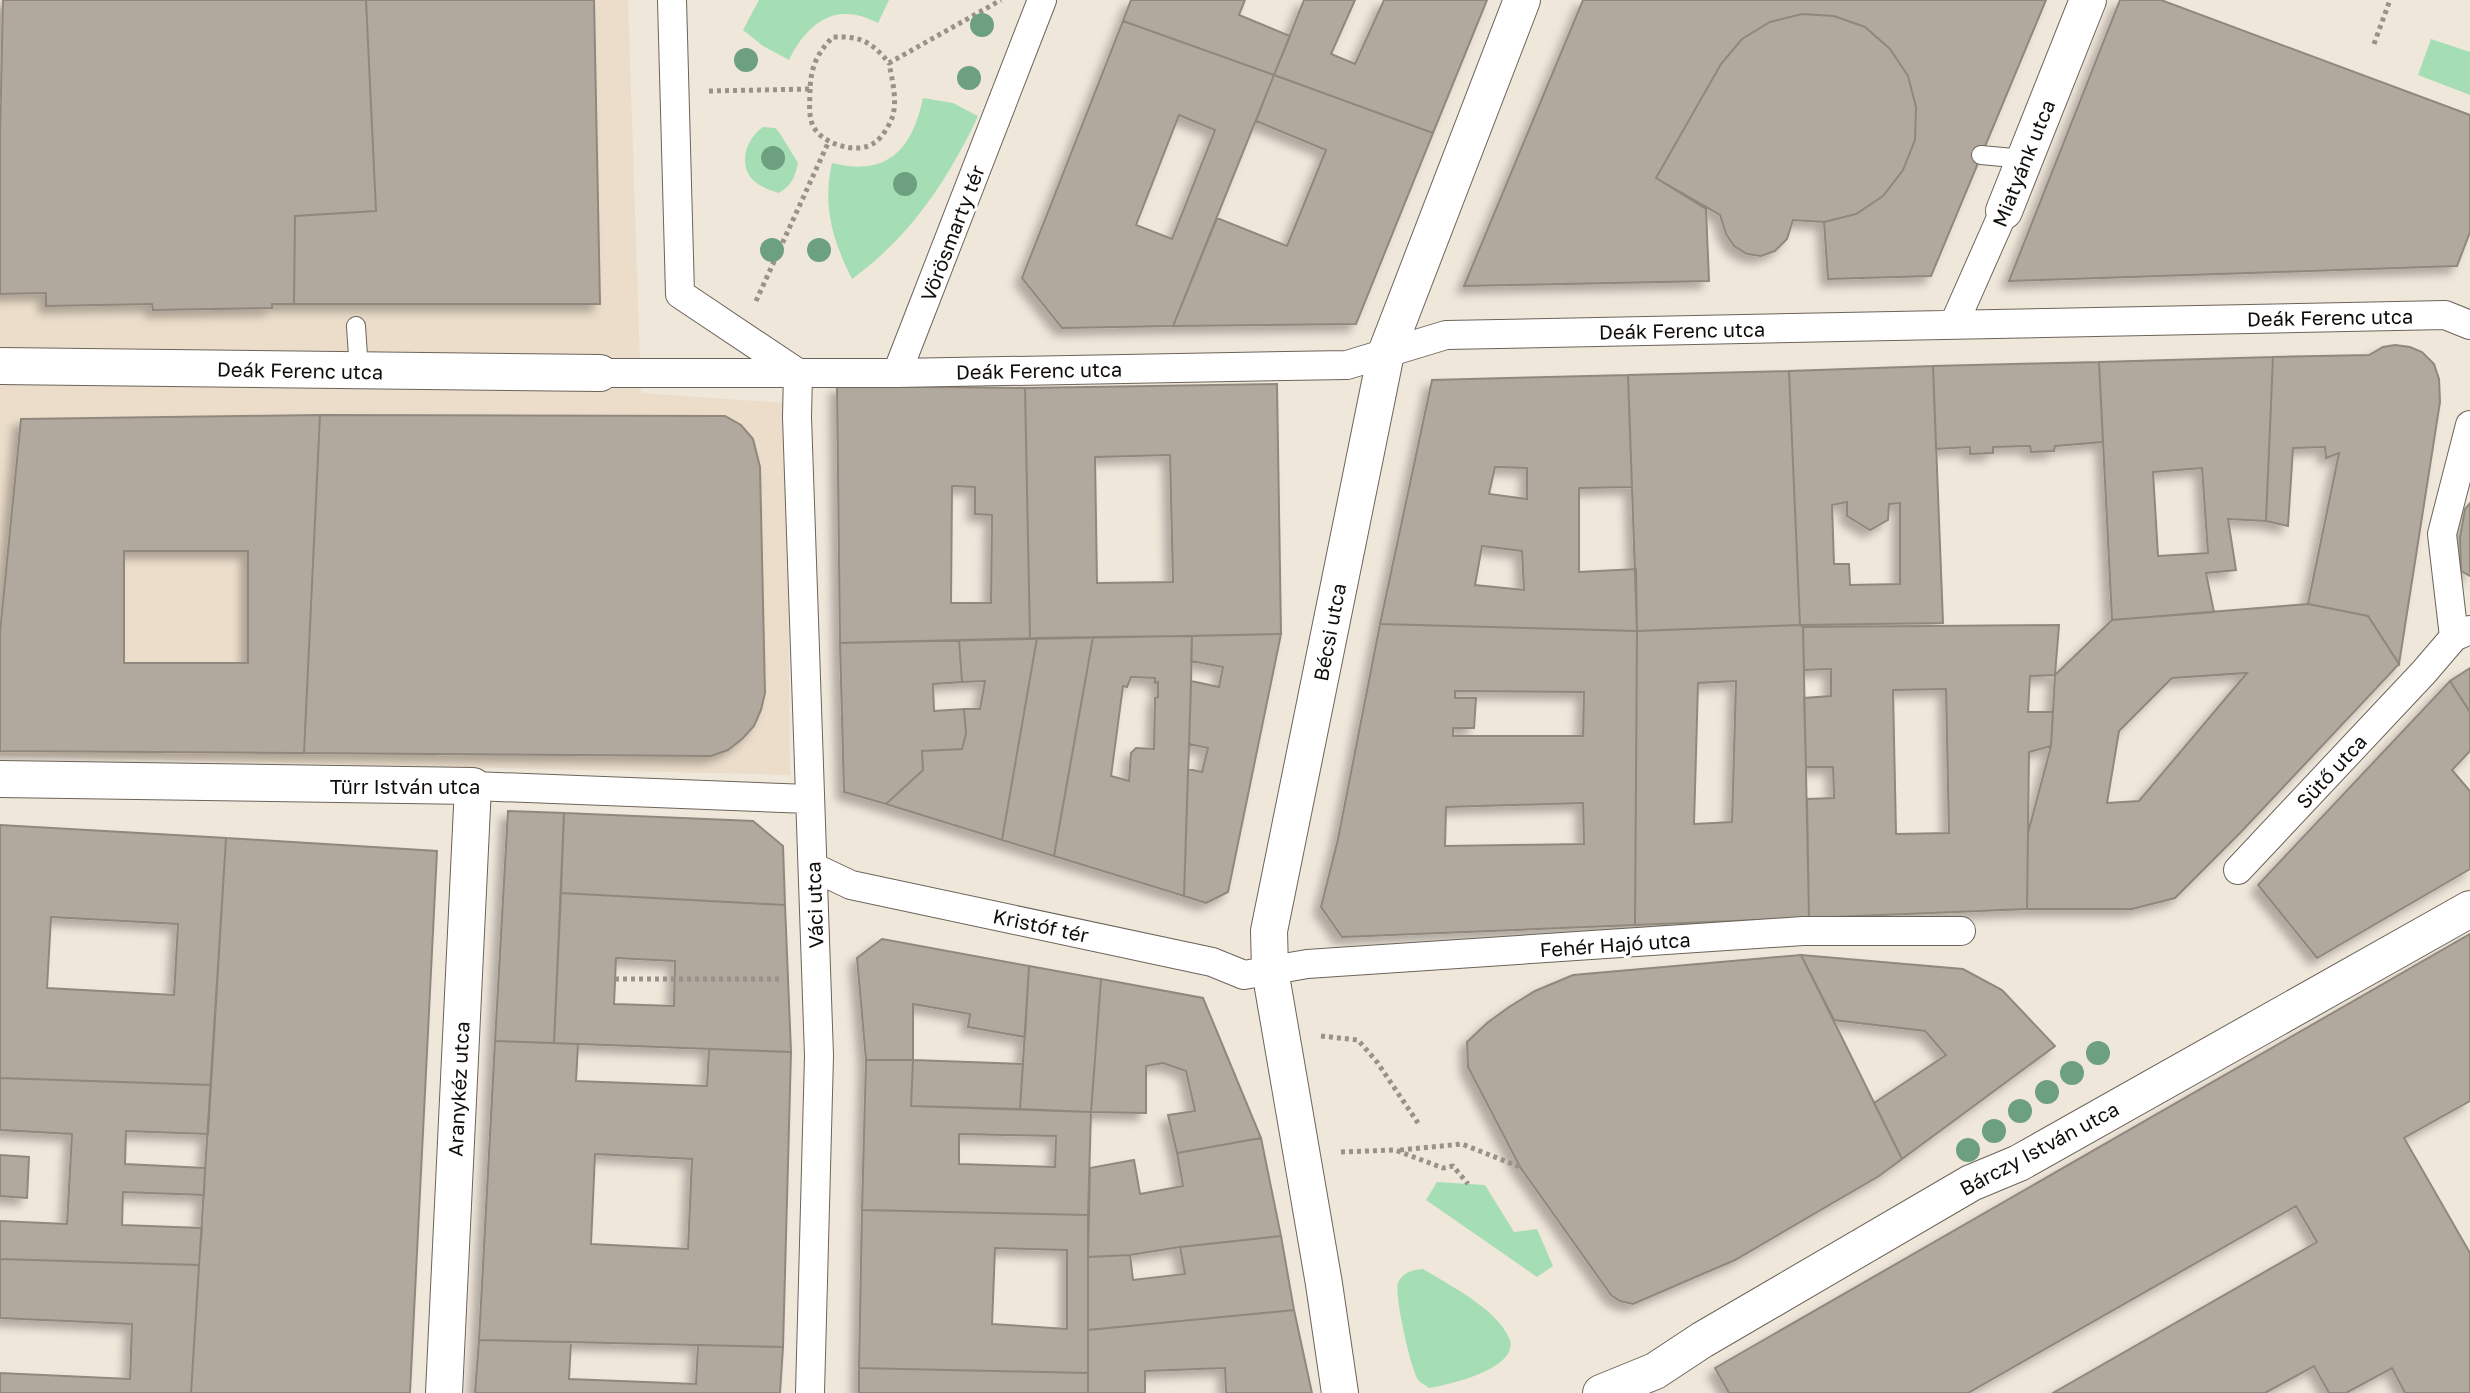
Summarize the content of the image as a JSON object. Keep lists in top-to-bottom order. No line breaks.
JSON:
{"streets":{"street":["Miatyánk utca","Vörösmarty tér","Deák Ferenc utca","Bécsi utca","Sütő utca","Türr István utca","Váci utca","Kristóf tér","Fehér Hajó utca","Aranykéz utca","Bárczy István utca"]},"crossings":[["Miatyánk utca","Deák Ferenc utca"],["Vörösmarty tér","Deák Ferenc utca"],["Deák Ferenc utca","Bécsi utca"],["Bécsi utca","Kristóf tér"],["Bécsi utca","Fehér Hajó utca"],["Türr István utca","Váci utca"],["Türr István utca","Aranykéz utca"],["Váci utca","Kristóf tér"],["Kristóf tér","Fehér Hajó utca"]]}
